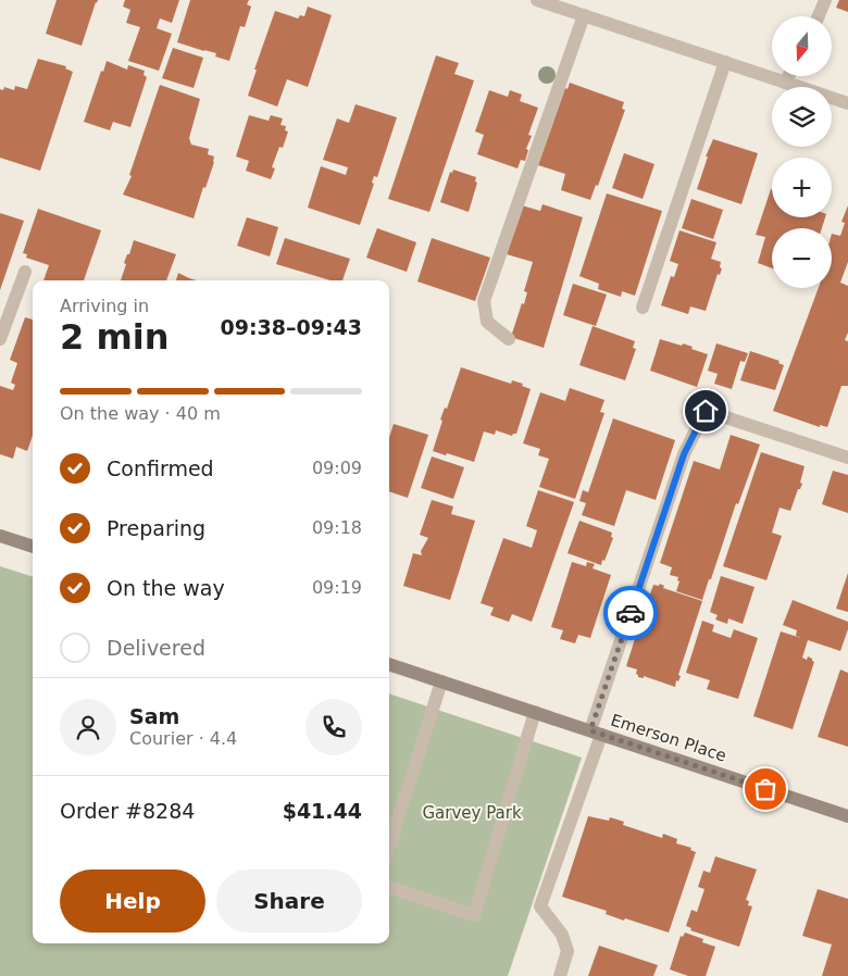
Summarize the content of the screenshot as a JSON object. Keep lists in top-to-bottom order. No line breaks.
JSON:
{"streets":{"street":["Emerson Place"]},"parks":["Garvey Park"],"north":"bottom","page":{"map_buttons":["+","−"],"heading":["2 min","Arriving in","09:38–09:43"],"panel":["Sam","Courier · 4.4","Order #8284","$41.44"],"bar":"On the way · 40 m","list":[["Confirmed","09:09"],["Preparing","09:18"],["On the way","09:19"],"Delivered"],"buttons":["Help","Share"]}}
